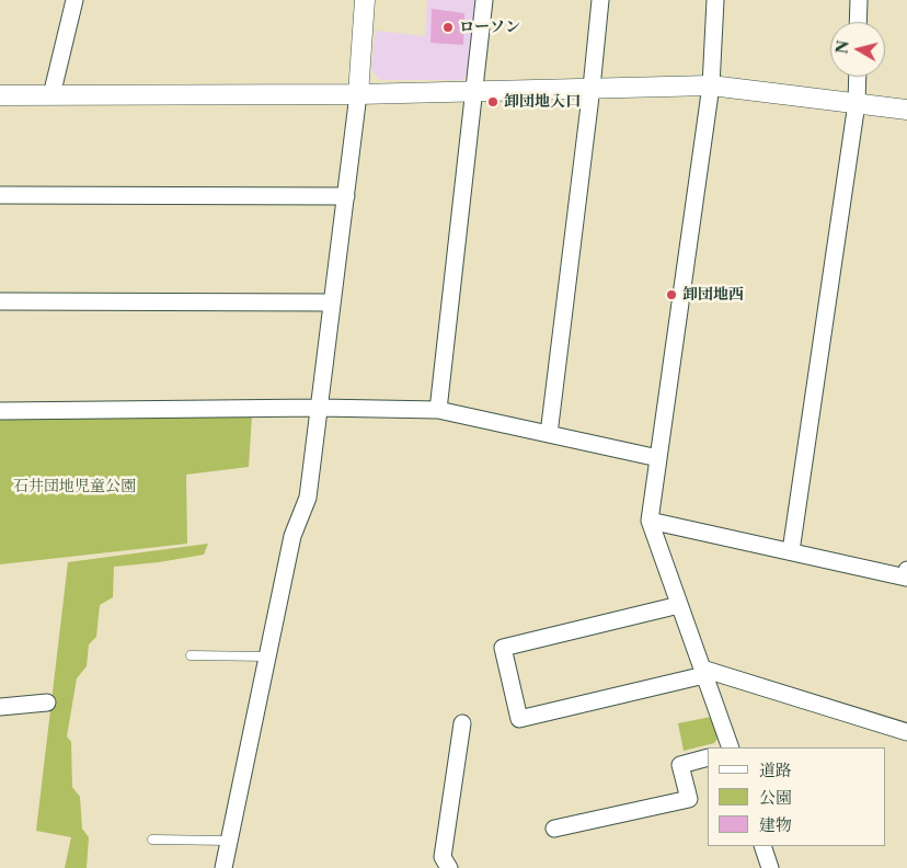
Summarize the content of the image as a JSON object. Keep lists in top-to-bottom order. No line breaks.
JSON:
{"parks":["石井団地児童公園"],"places":["ローソン","卸団地入口","卸団地西"],"legend":["道路","公園","建物"],"north":"left"}
